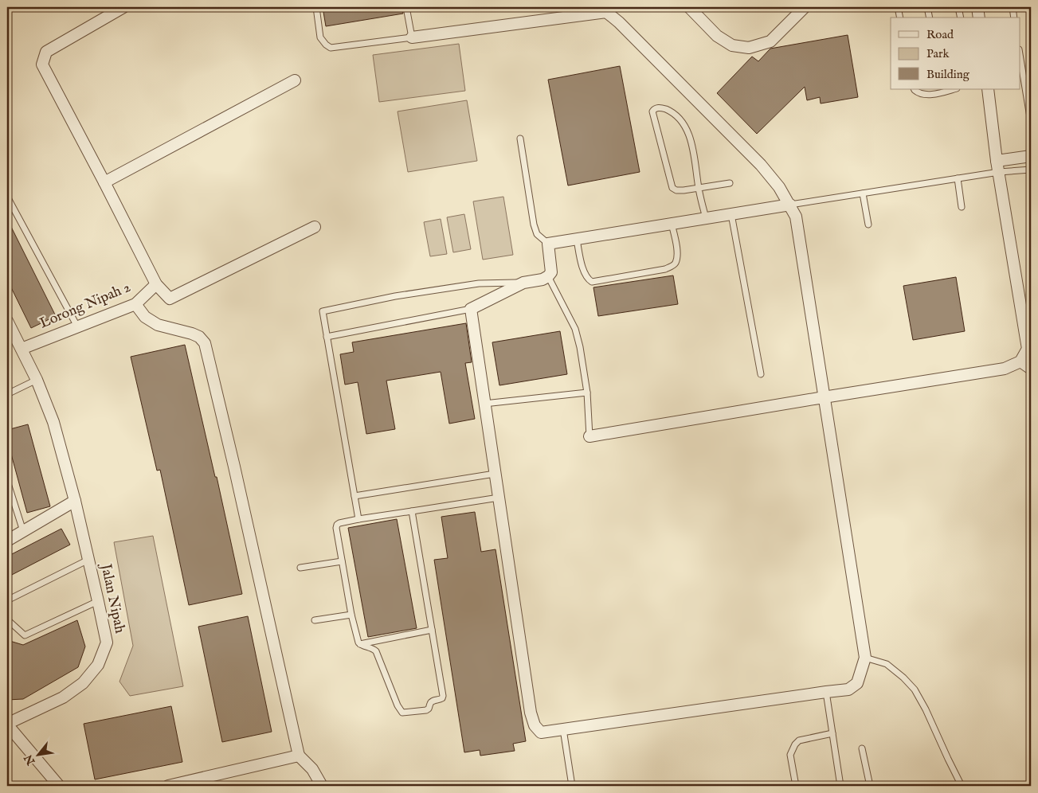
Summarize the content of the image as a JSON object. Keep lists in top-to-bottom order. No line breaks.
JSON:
{"streets":{"street":["Lorong Nipah 2","Jalan Nipah"]},"crossings":[["Lorong Nipah 2","Jalan Nipah"]],"legend":["Road","Park","Building"],"north":"bottom left"}
